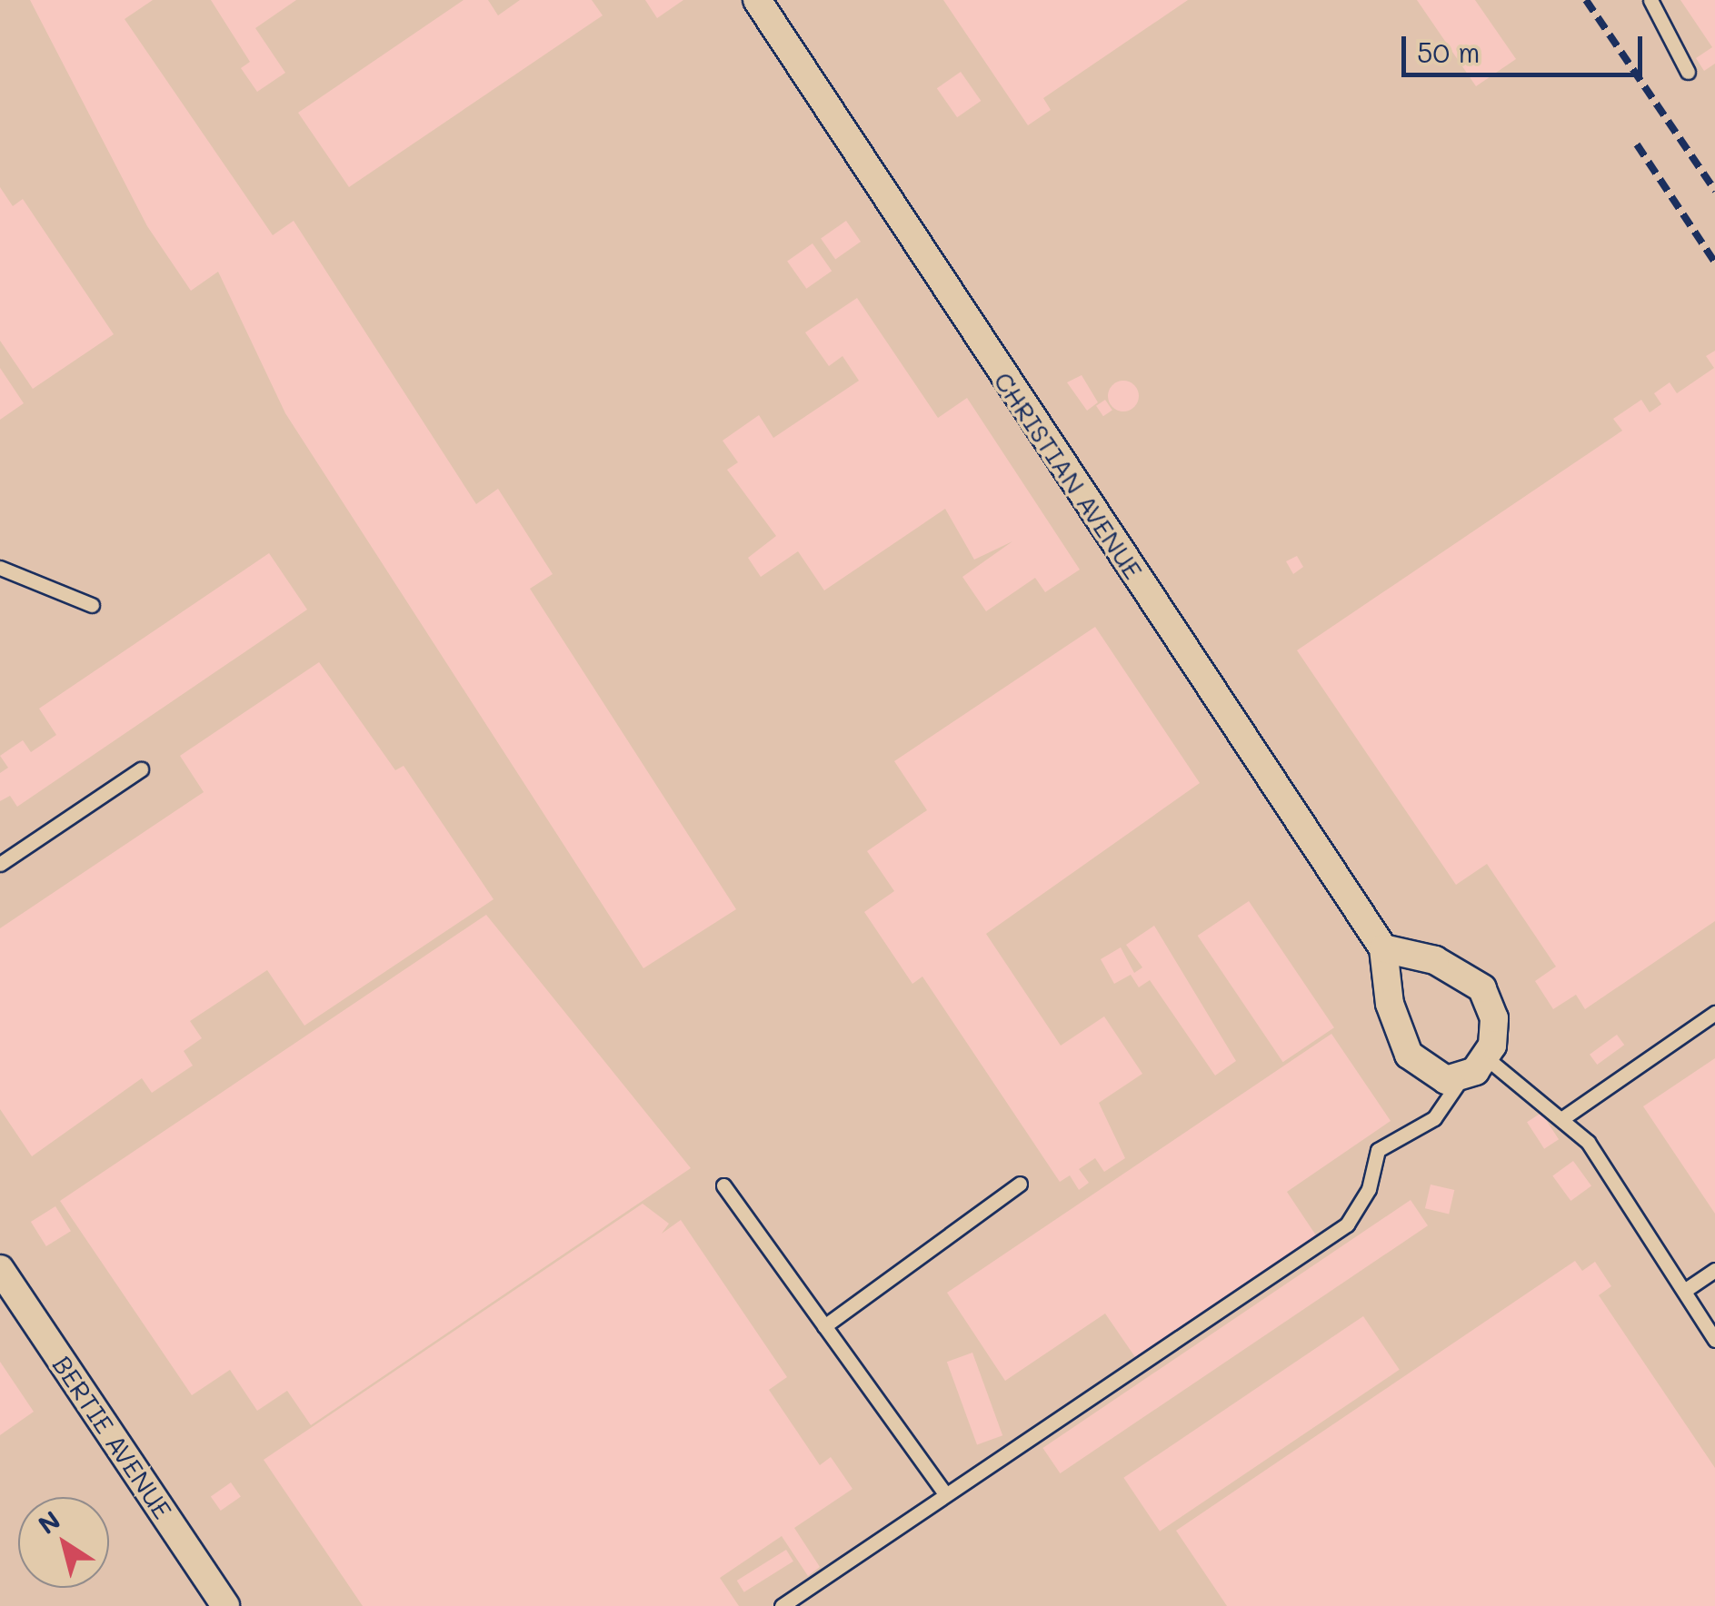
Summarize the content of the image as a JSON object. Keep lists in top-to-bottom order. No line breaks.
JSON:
{"streets":{"street":["CHRISTIAN AVENUE","BERTIE AVENUE"]},"scale_bar":"50 m","north":"top left"}
